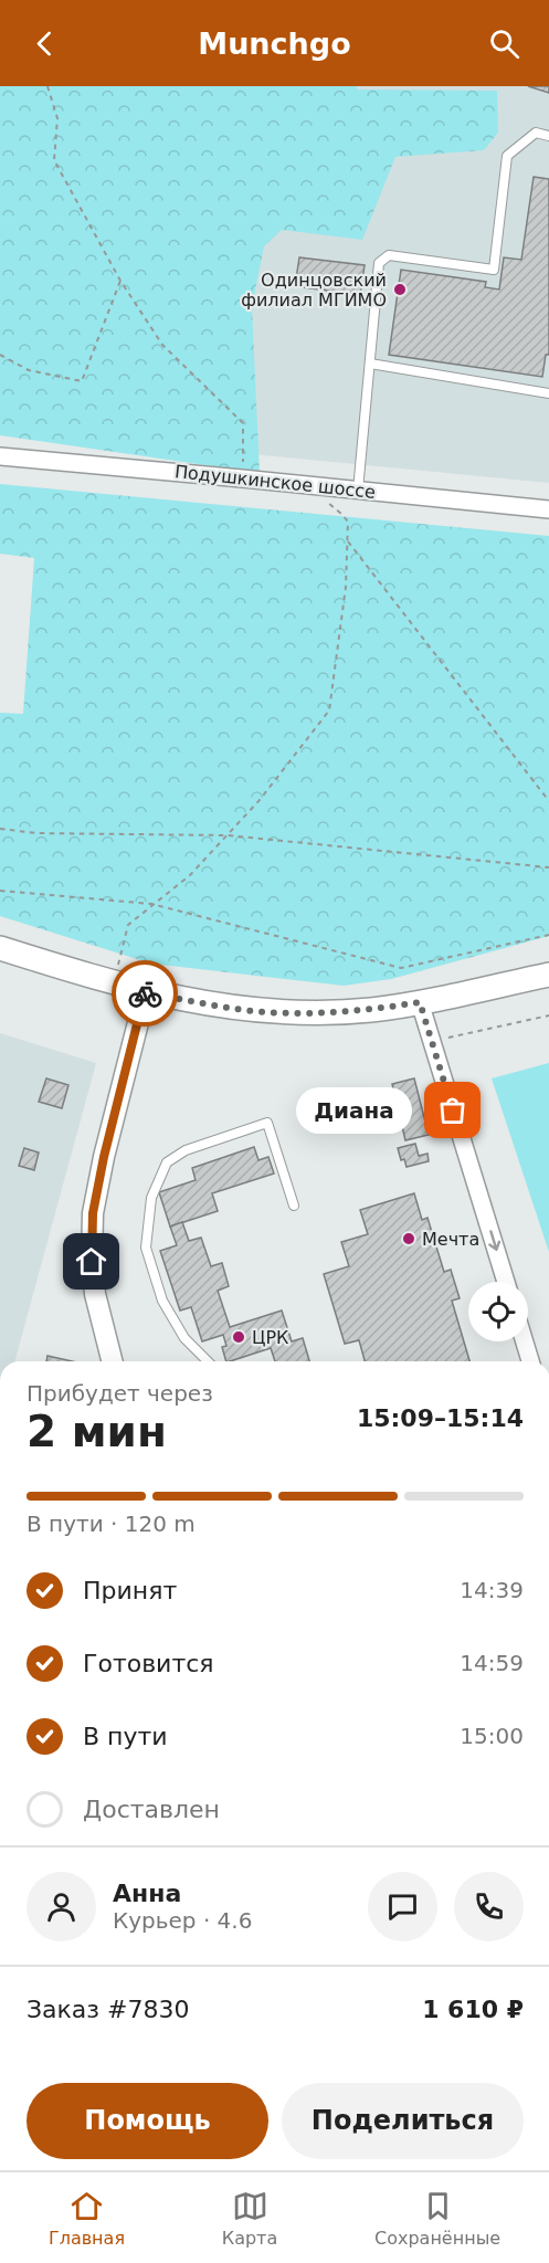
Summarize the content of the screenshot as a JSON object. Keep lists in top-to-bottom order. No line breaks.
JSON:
{"streets":{"street":["Подушкинское шоссе"]},"places":["Одинцовский филиал МГИМО","Диана","Мечта","ЦРК"],"page":{"header":"Munchgo","bubble":"Диана","heading":["2 мин","Прибудет через","15:09–15:14"],"panel":["Анна","Курьер · 4.6","Заказ #7830","1 610 ₽"],"bar":"В пути · 120 m","list":[["Принят","14:39"],["Готовится","14:59"],["В пути","15:00"],"Доставлен"],"buttons":["Помощь","Поделиться"],"tabs":["Главная","Карта","Сохранённые"]}}
